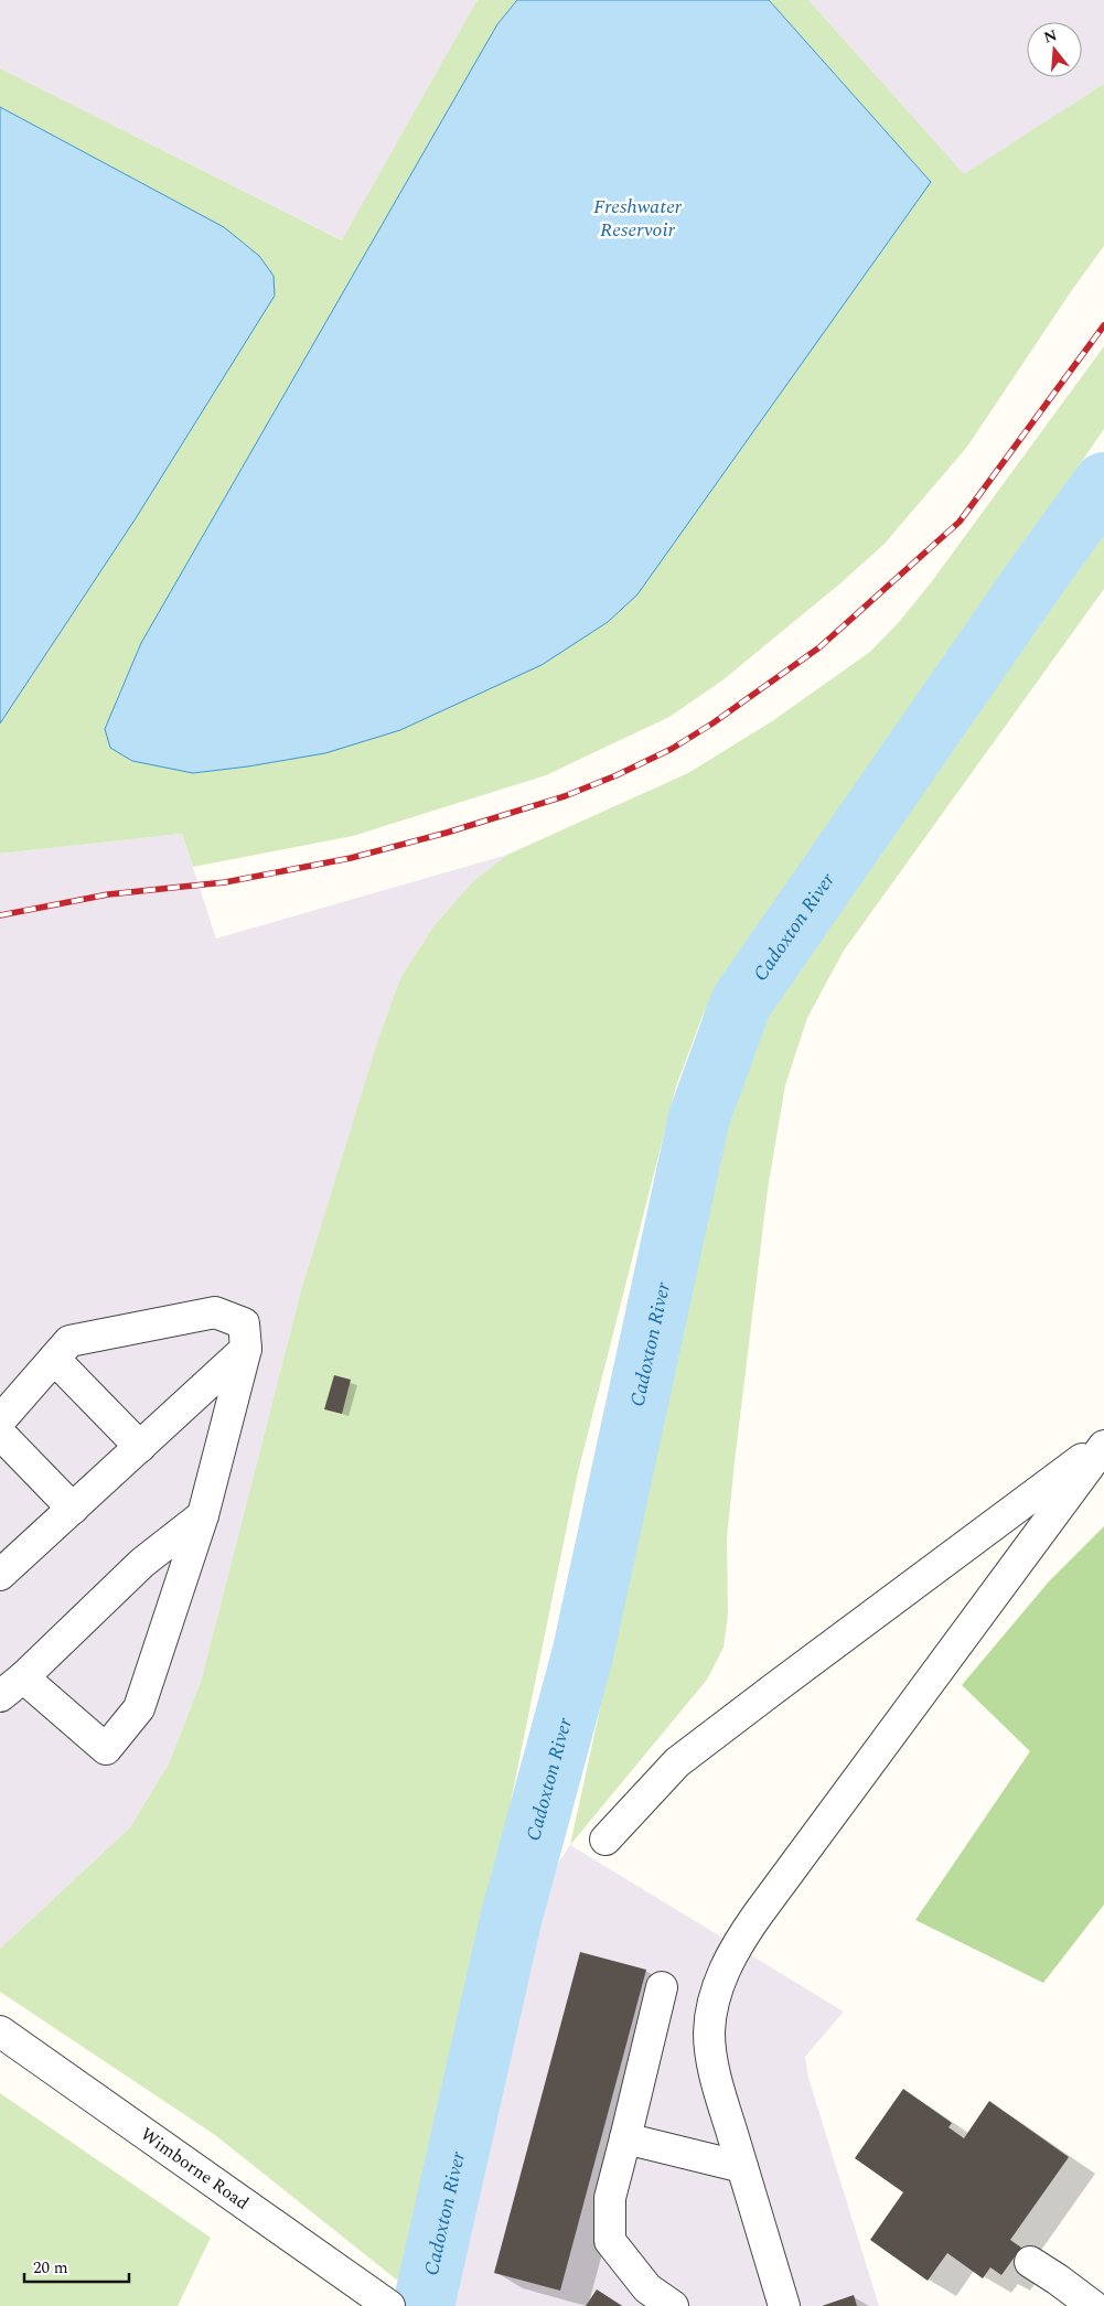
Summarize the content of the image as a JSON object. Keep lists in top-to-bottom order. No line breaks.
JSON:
{"streets":{"street":["Wimborne Road"]},"water":["Freshwater Reservoir","Cadoxton River"],"scale_bar":"20 m","north":"top"}
